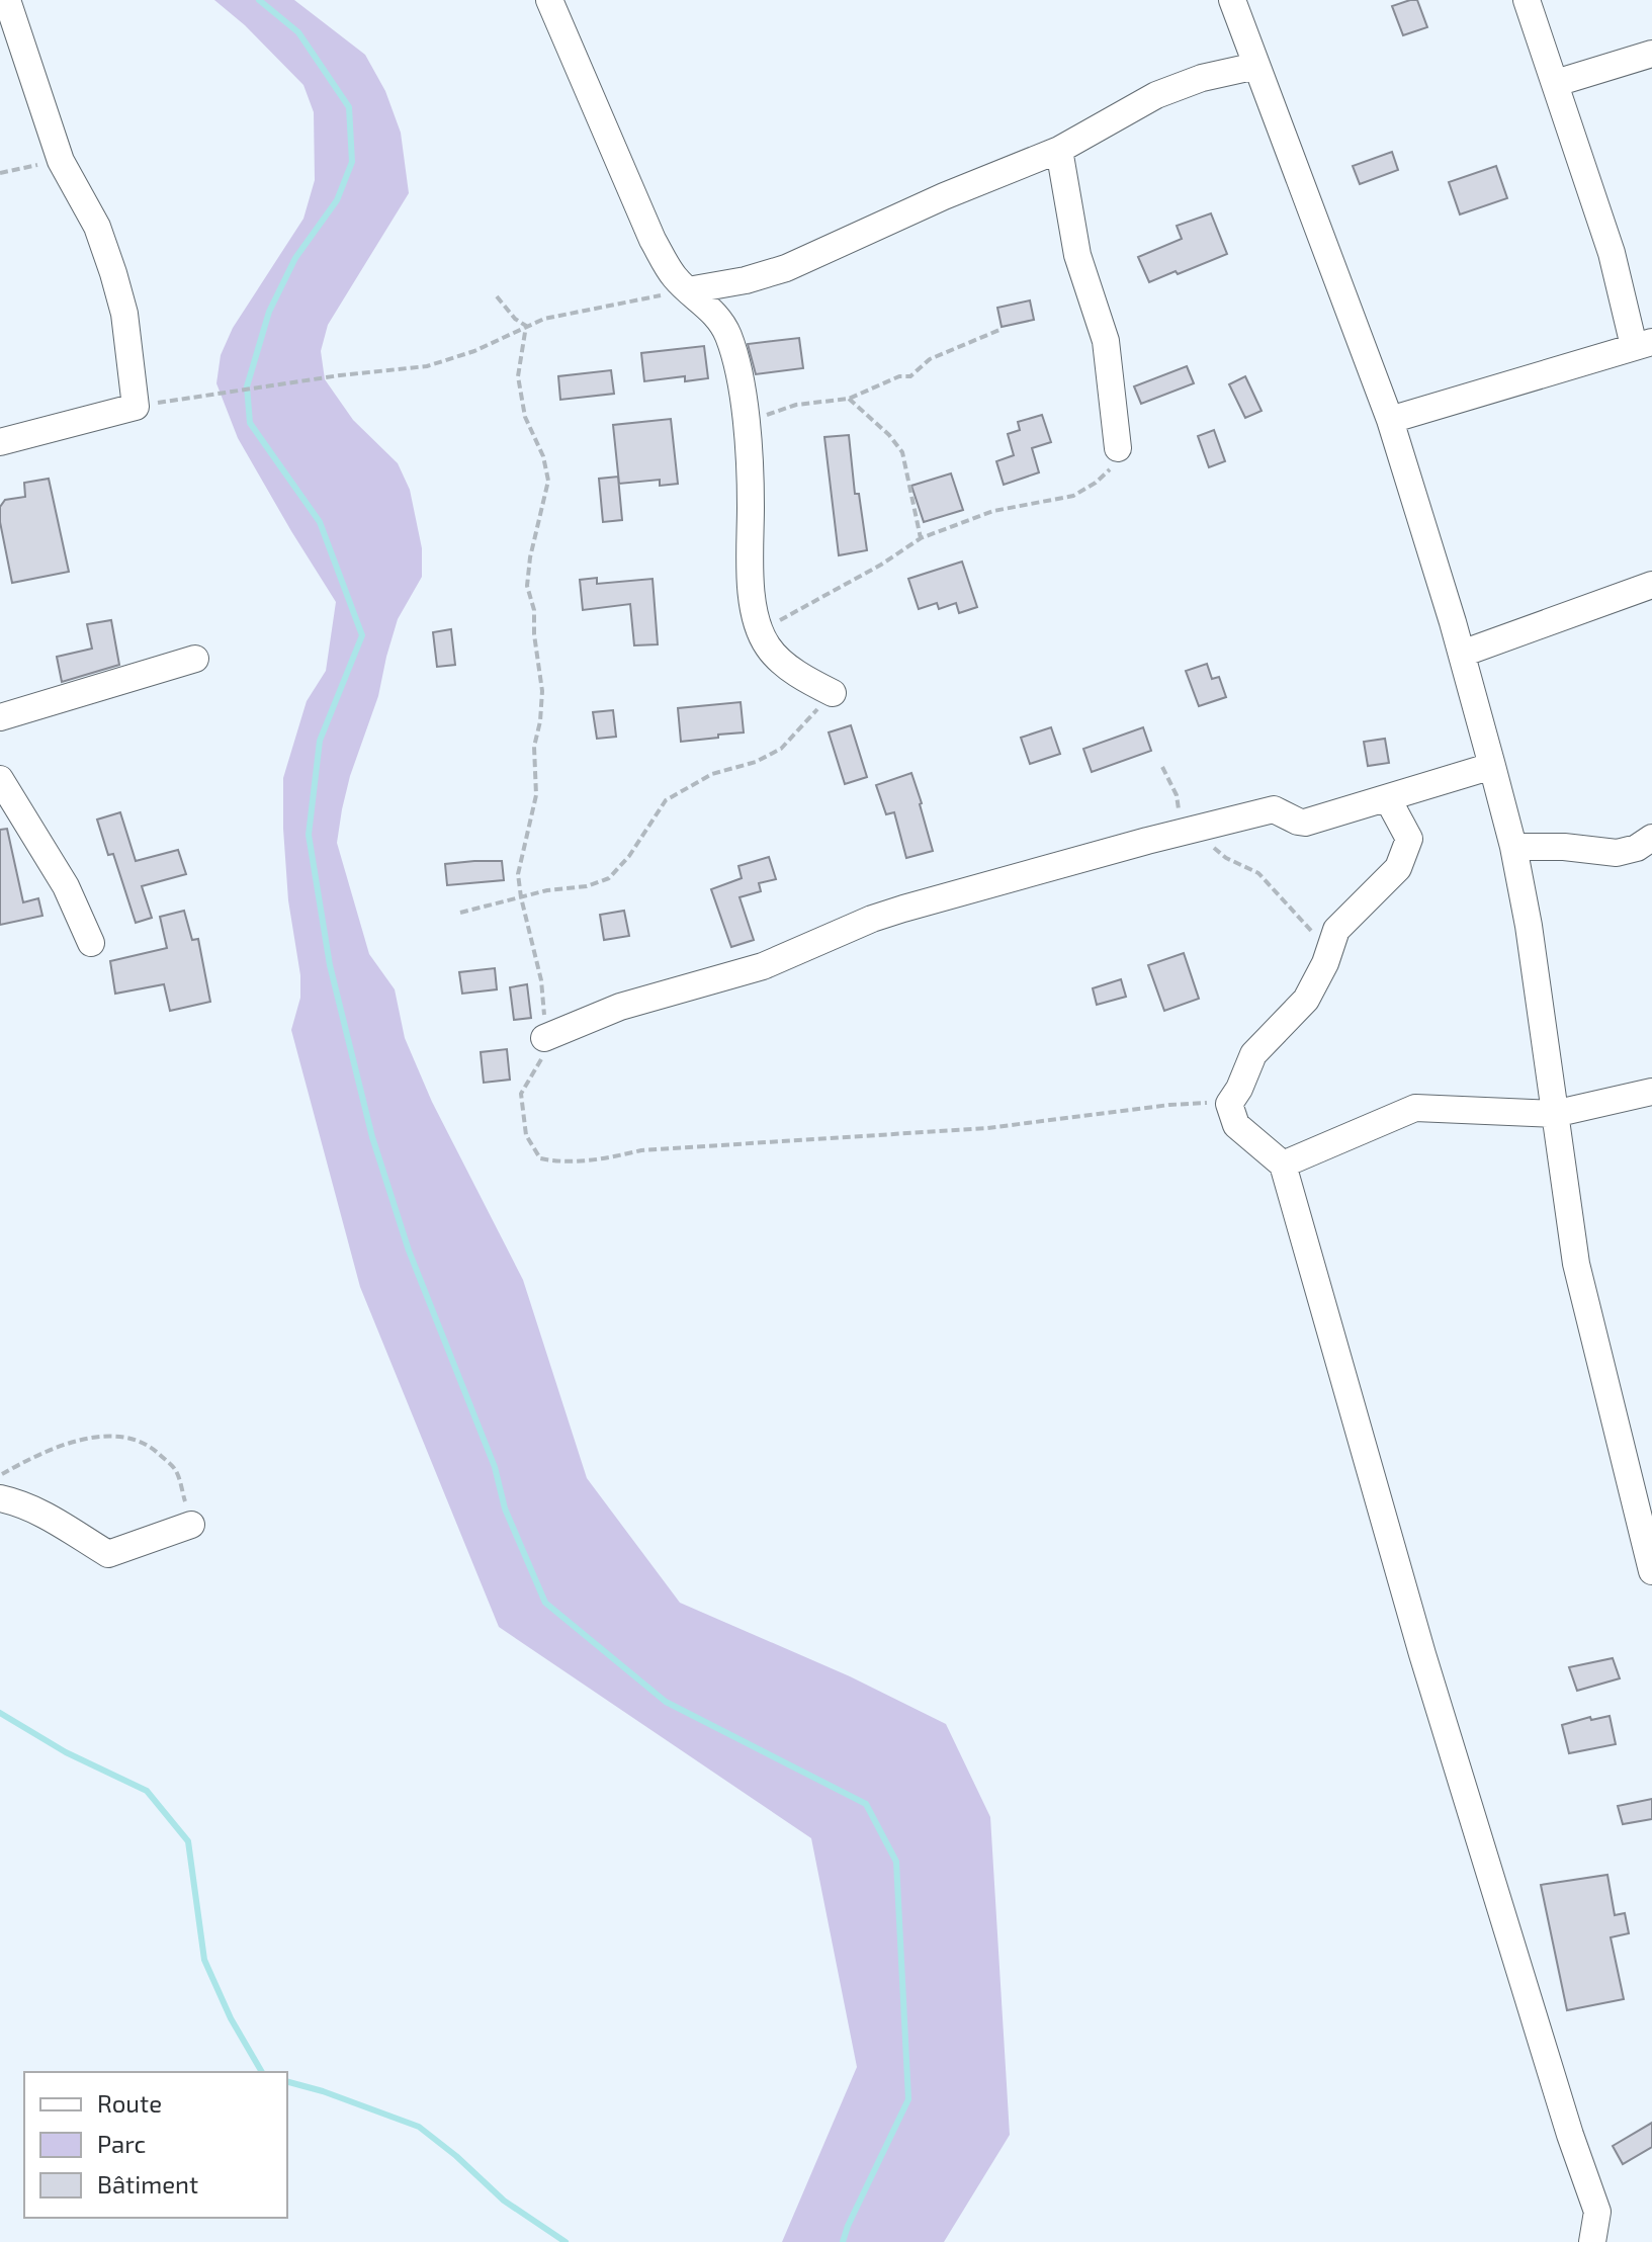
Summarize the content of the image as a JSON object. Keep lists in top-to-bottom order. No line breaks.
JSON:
{"legend":["Route","Parc","Bâtiment"]}
